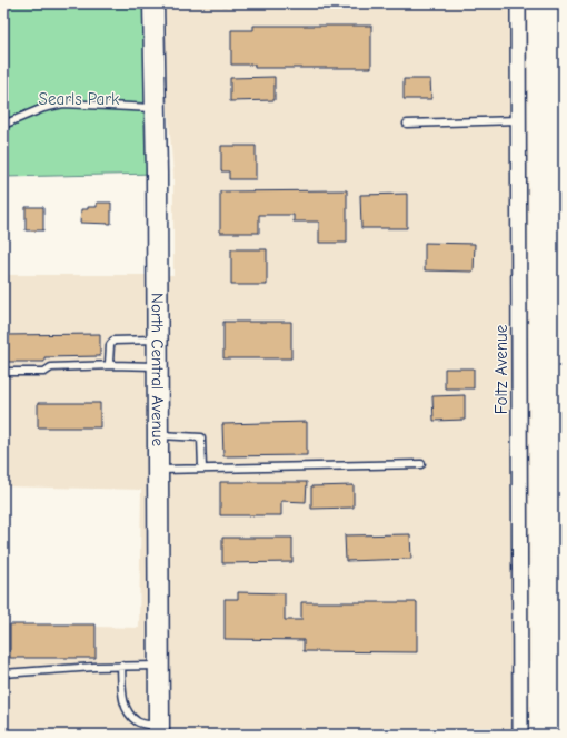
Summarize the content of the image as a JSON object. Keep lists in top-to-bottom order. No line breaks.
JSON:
{"streets":{"main road":["North Central Avenue"],"street":["Foltz Avenue"]},"parks":["Searls Park"]}
